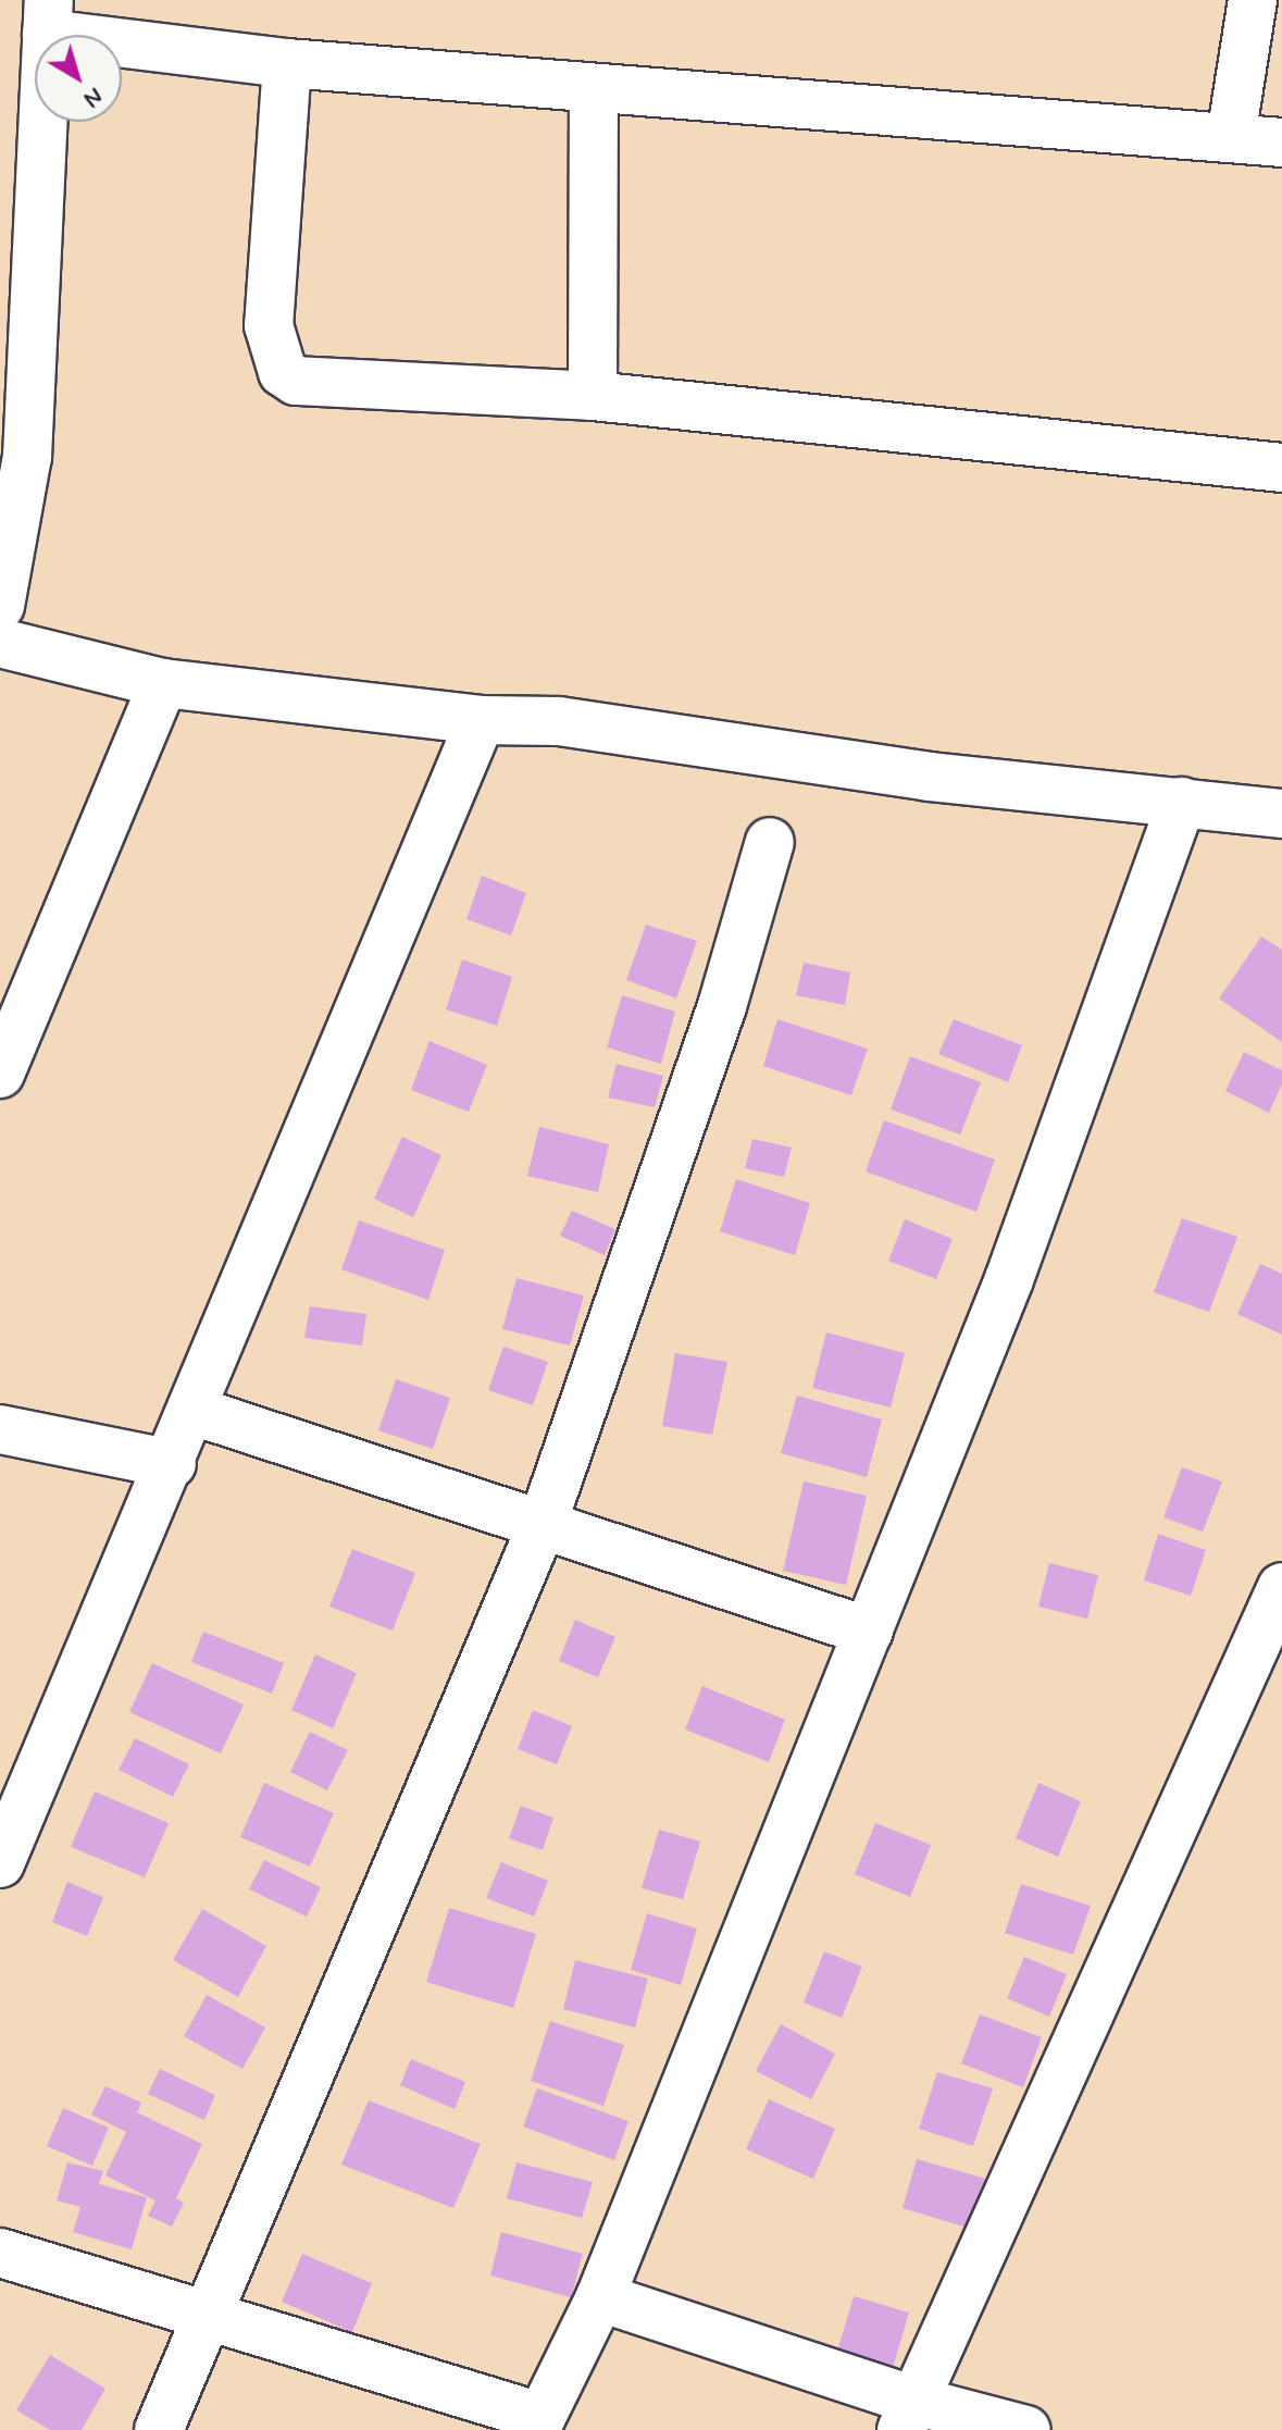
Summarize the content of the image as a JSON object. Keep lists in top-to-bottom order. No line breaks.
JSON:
{"north":"bottom right"}
